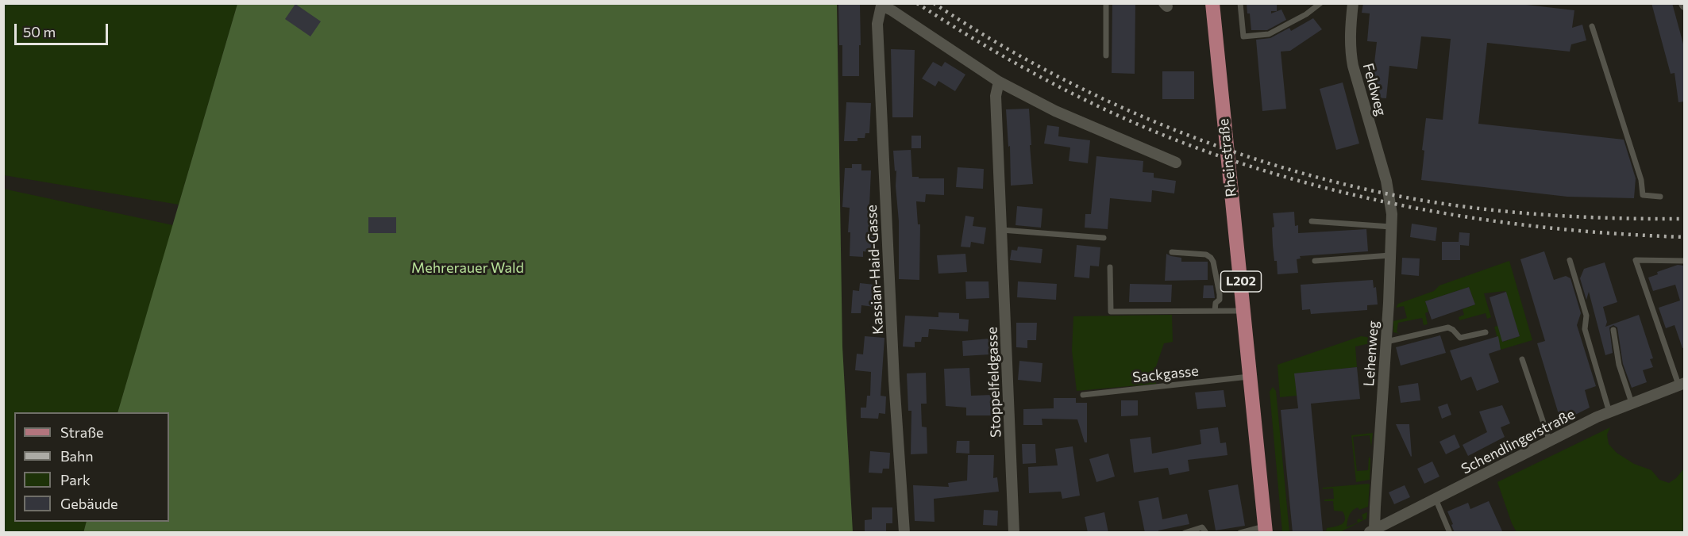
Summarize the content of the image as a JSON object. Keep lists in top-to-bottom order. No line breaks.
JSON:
{"streets":{"main road":["Rheinstraße","L202"],"street":["Feldweg","Kassian-Haid-Gasse","Lehenweg","Stoppelfeldgasse","Schendlingerstraße"],"lane":["Sackgasse"]},"crossings":[["Feldweg","Lehenweg"],["Rheinstraße","Sackgasse"],["Kassian-Haid-Gasse","Stoppelfeldgasse"],["Lehenweg","Schendlingerstraße"]],"parks":["Mehrerauer Wald"],"legend":["Straße","Bahn","Park","Gebäude"],"scale_bar":"50 m"}
